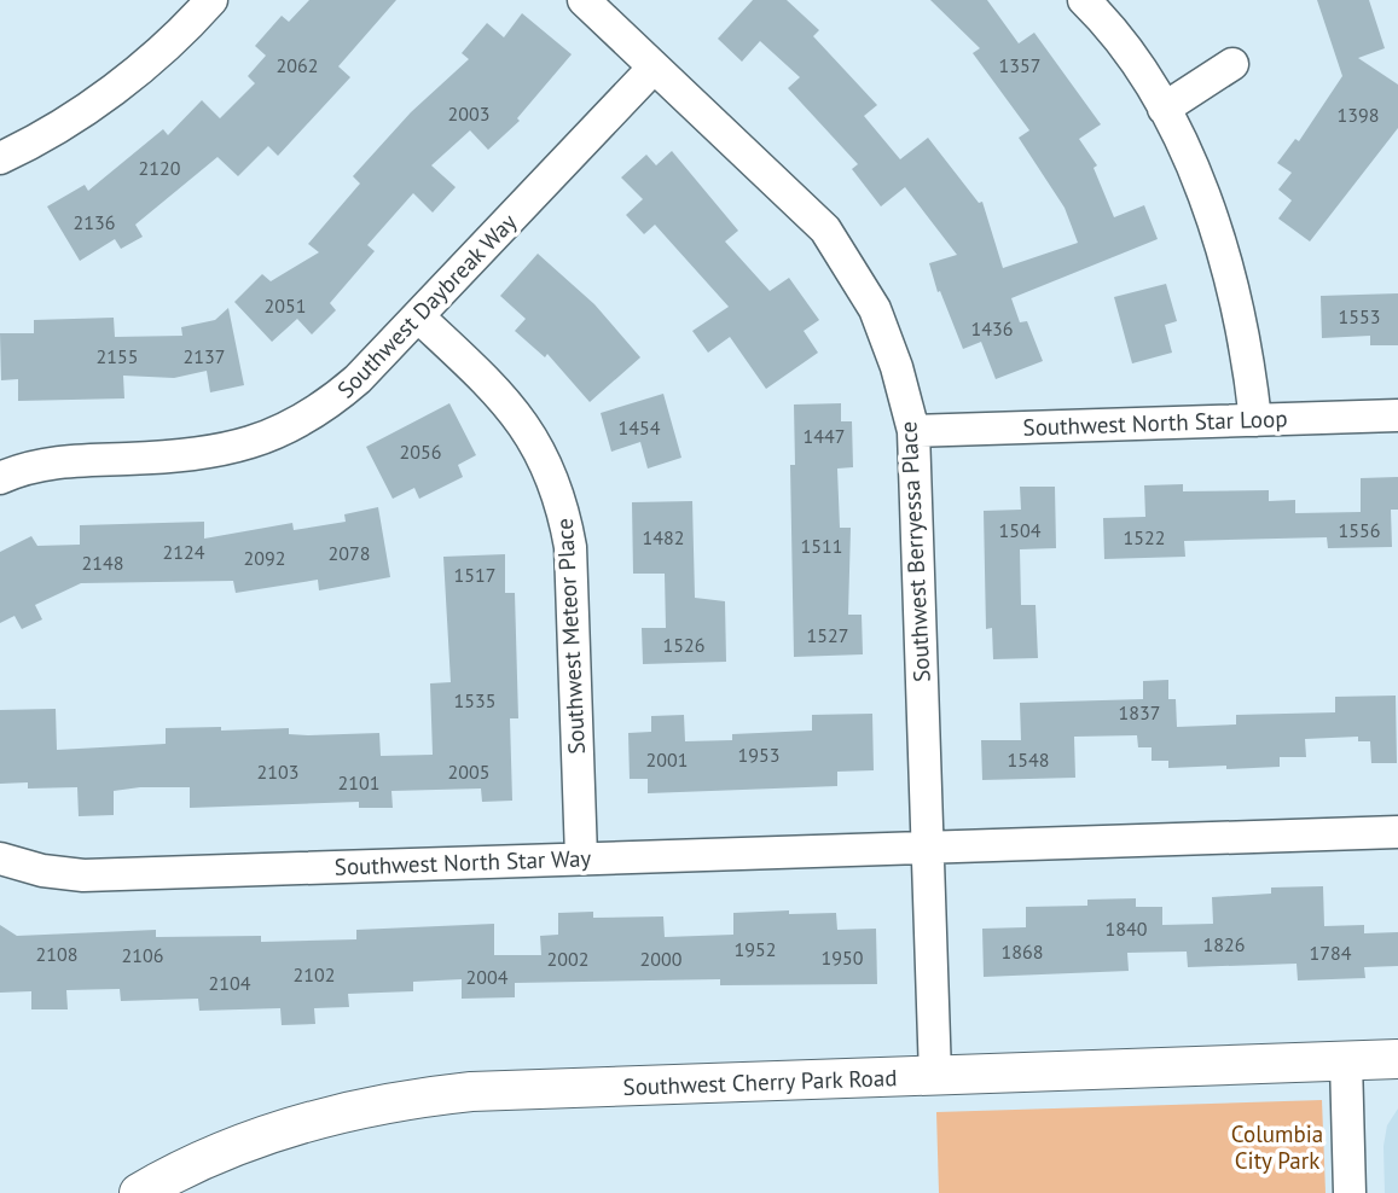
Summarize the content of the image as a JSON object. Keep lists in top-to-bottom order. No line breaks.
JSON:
{"streets":{"main road":["Southwest Cherry Park Road"],"street":["Southwest Daybreak Way","Southwest North Star Loop","Southwest Berryessa Place","Southwest Meteor Place","Southwest North Star Way"]},"crossings":[["Southwest Daybreak Way","Southwest Berryessa Place"],["Southwest Daybreak Way","Southwest Meteor Place"],["Southwest North Star Loop","Southwest Berryessa Place"],["Southwest Berryessa Place","Southwest North Star Way"],["Southwest Berryessa Place","Southwest Cherry Park Road"],["Southwest Meteor Place","Southwest North Star Way"]],"parks":["Columbia City Park"],"house_numbers":["2062","1357","2003","1398","2120","2136","2051","1553","1436","2155","2137","1454","1447","2056","1504","1556","1482","1522","1511","2124","2078","2092","2148","1517","1527","1526","1535","1837","1953","2001","1548","2103","2005","2101","1840","1826","1952","1868","1784","2108","2106","1950","2002","2000","2102","2004","2104"]}
